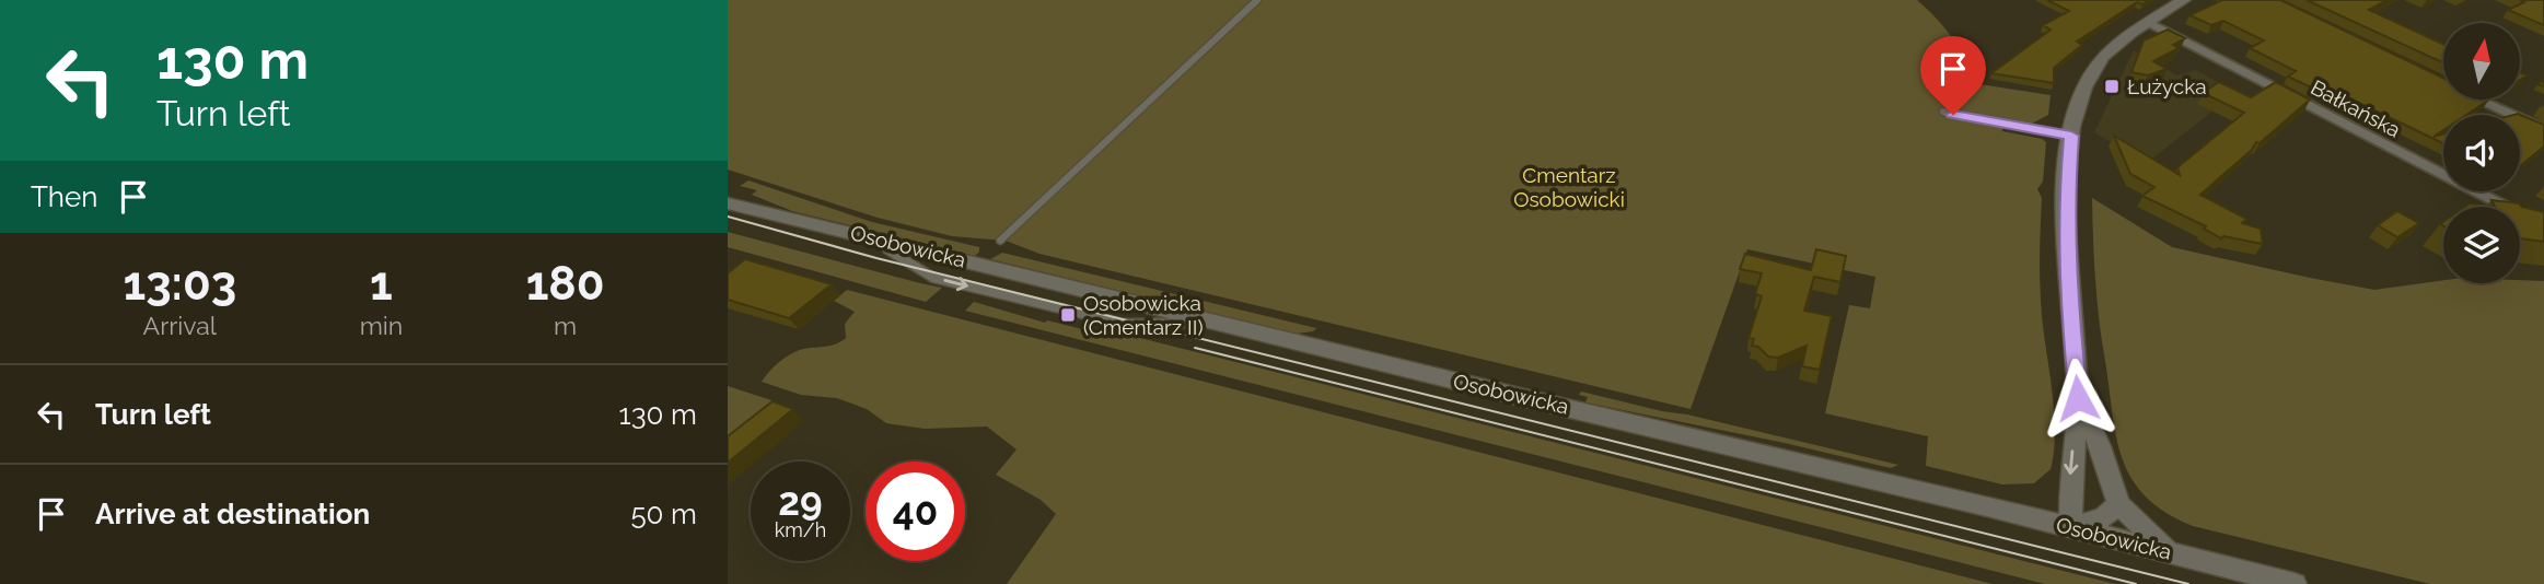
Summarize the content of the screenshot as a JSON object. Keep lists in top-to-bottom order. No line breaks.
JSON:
{"streets":{"street":["Bałkańska","Osobowicka"]},"parks":["Cmentarz Osobowicki"],"places":{"transit":["Łużycka","Osobowicka (Cmentarz II)"]},"north":"top","page":{"turn":["130 m","Turn left"],"then":"Then","eta":["13:03","Arrival","1","min","180","m"],"list":[{"name":"Turn left","value":"130 m"},{"name":"Arrive at destination","value":"50 m"}],"speed":"29 km/h","limit":"40"}}
